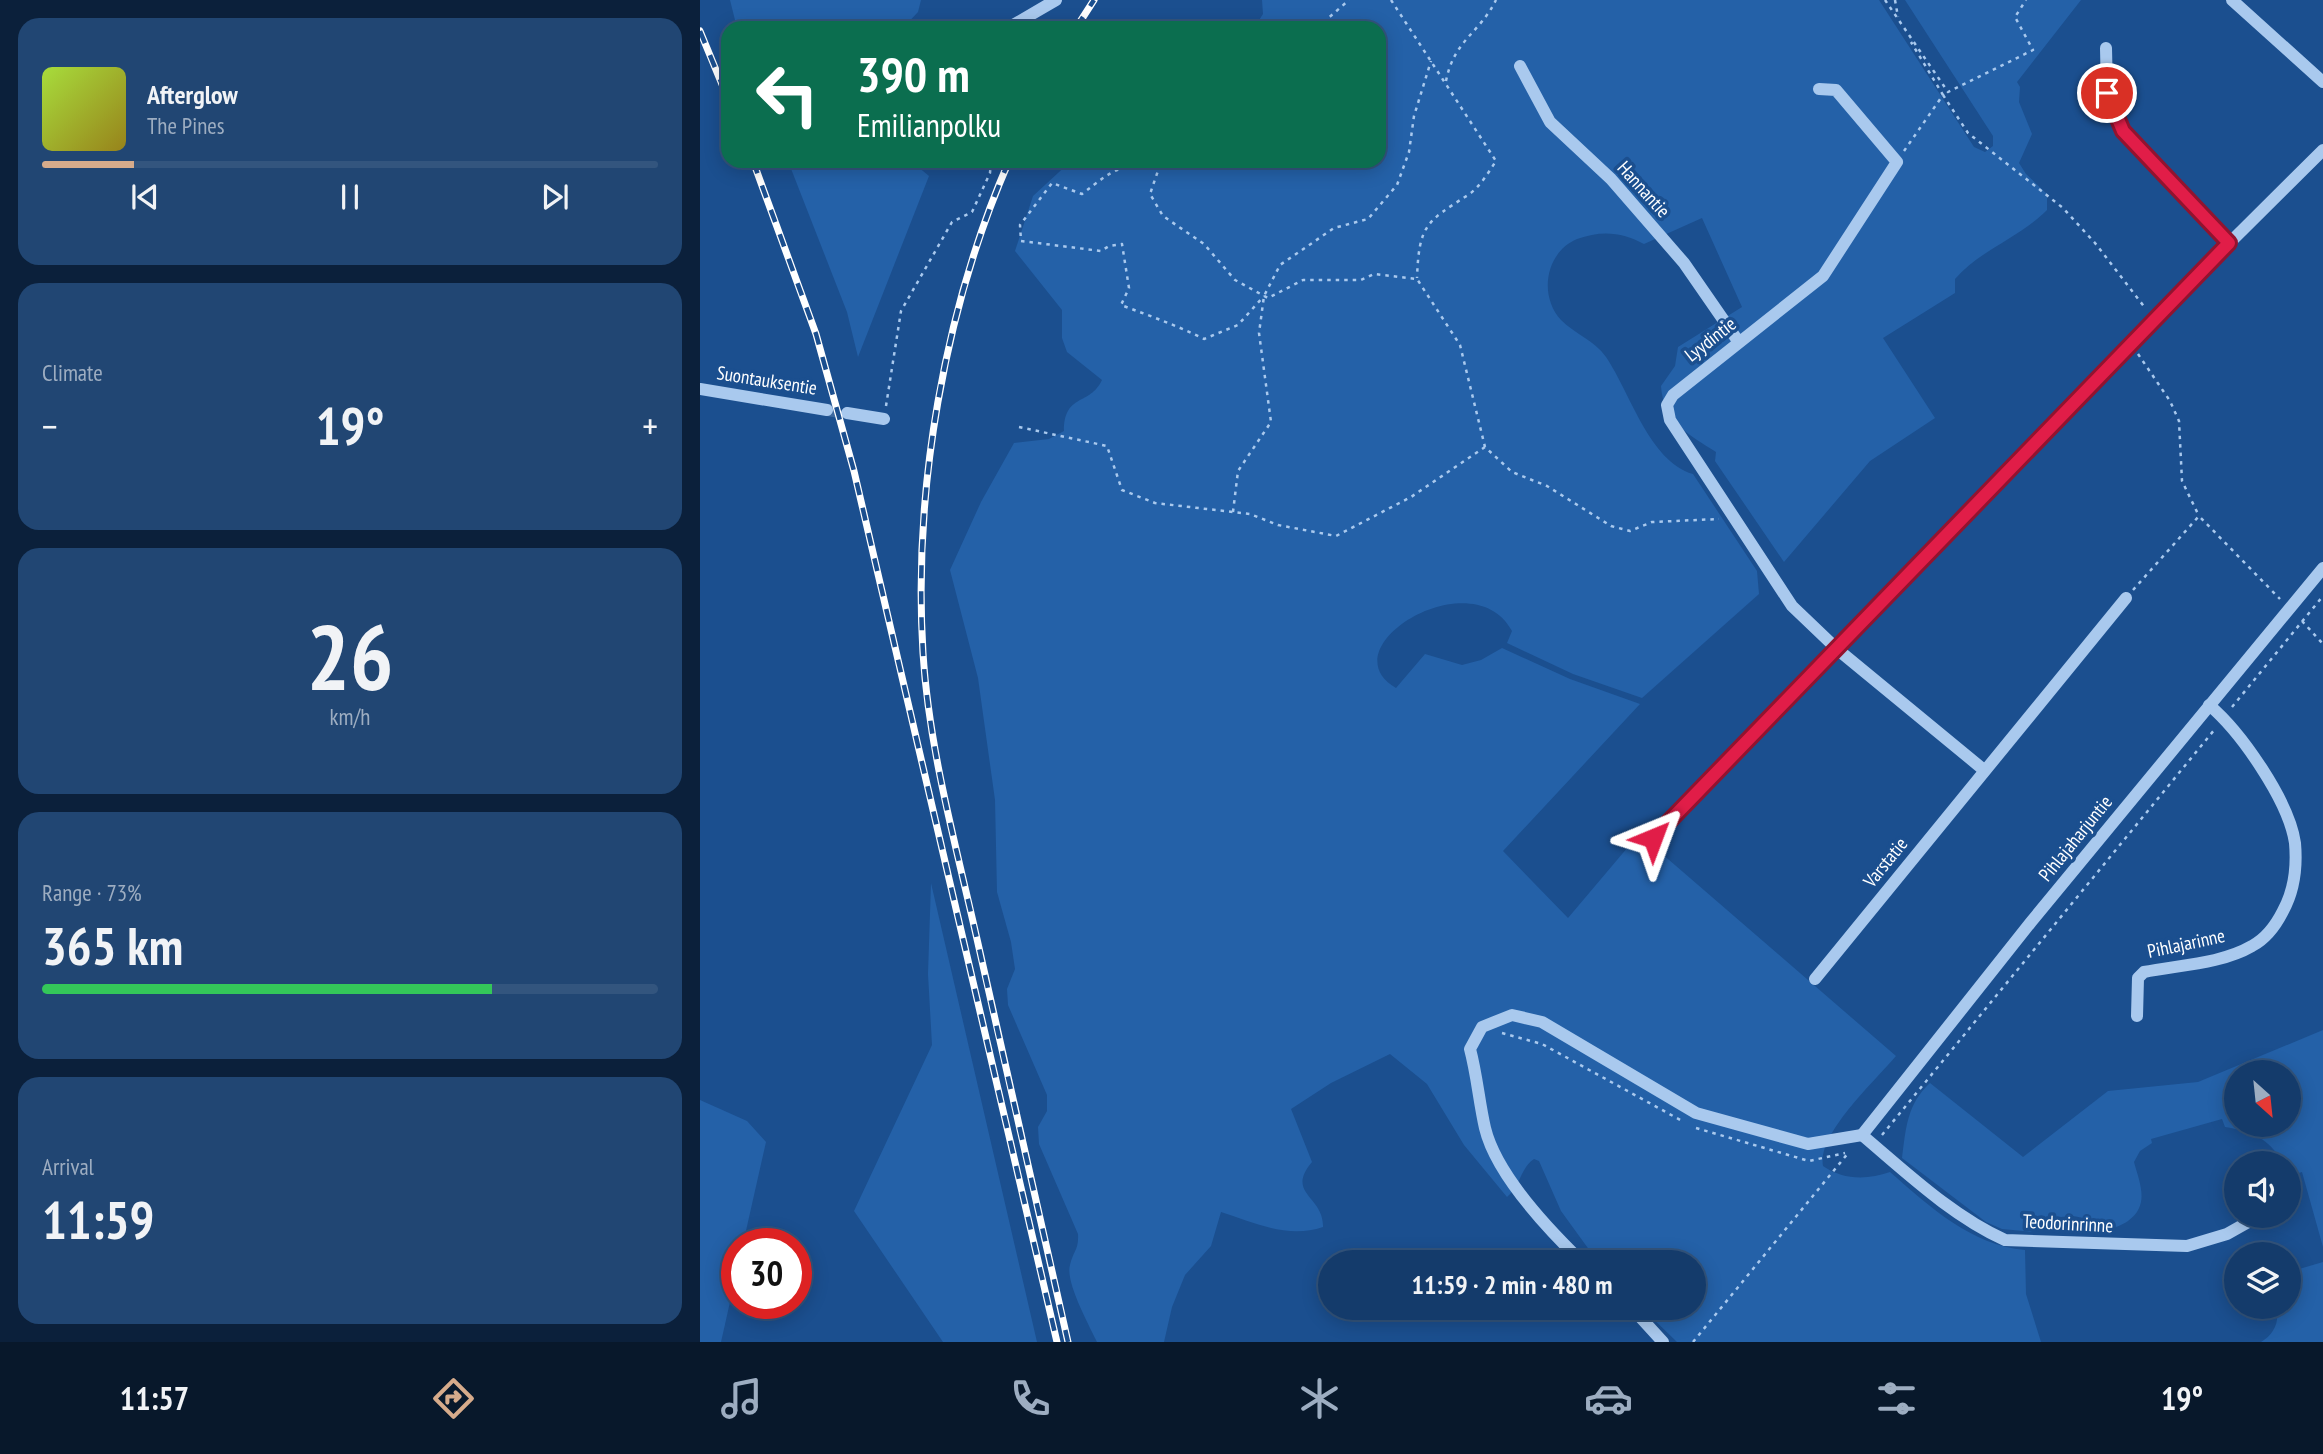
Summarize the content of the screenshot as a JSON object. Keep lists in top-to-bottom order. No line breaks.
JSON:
{"streets":{"street":["Hannantie","Lyydintie","Suontauksentie","Pihlajaharjuntie","Varstatie","Pihlajarinne","Teodorinrinne"]},"crossings":[["Hannantie","Lyydintie"],["Pihlajaharjuntie","Pihlajarinne"],["Pihlajaharjuntie","Teodorinrinne"]],"north":"bottom right","page":{"turn":["390 m","Emilianpolku"],"song":["Afterglow","The Pines"],"tile":["Climate",["26","km/h"],["Range · 73%","365 km"],["Arrival","11:59"]],"heat":["−","19°","+"],"limit":"30","trip":"11:59 · 2 min · 480 m","tabs":["11:57","19°"]}}
